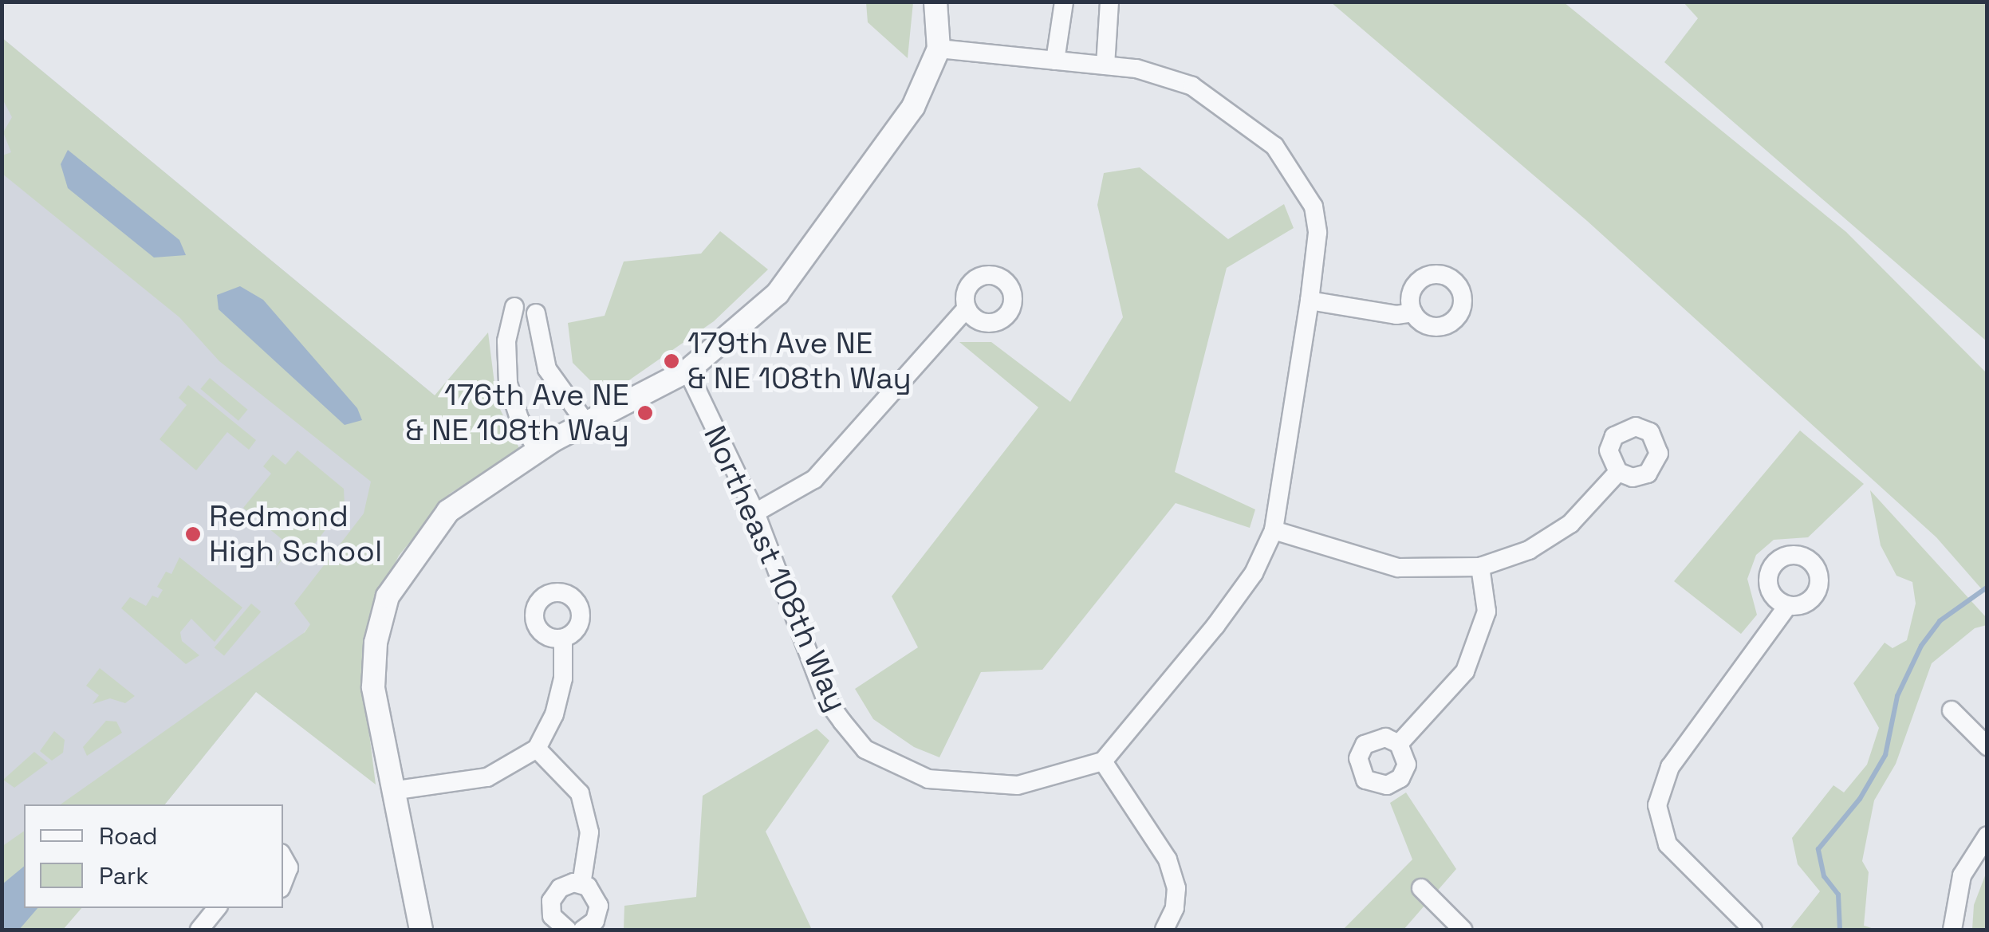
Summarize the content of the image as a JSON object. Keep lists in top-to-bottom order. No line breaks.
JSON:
{"streets":{"street":["Northeast 108th Way"]},"places":["179th Ave NE & NE 108th Way","176th Ave NE & NE 108th Way","Redmond High School"],"legend":["Road","Park"]}
